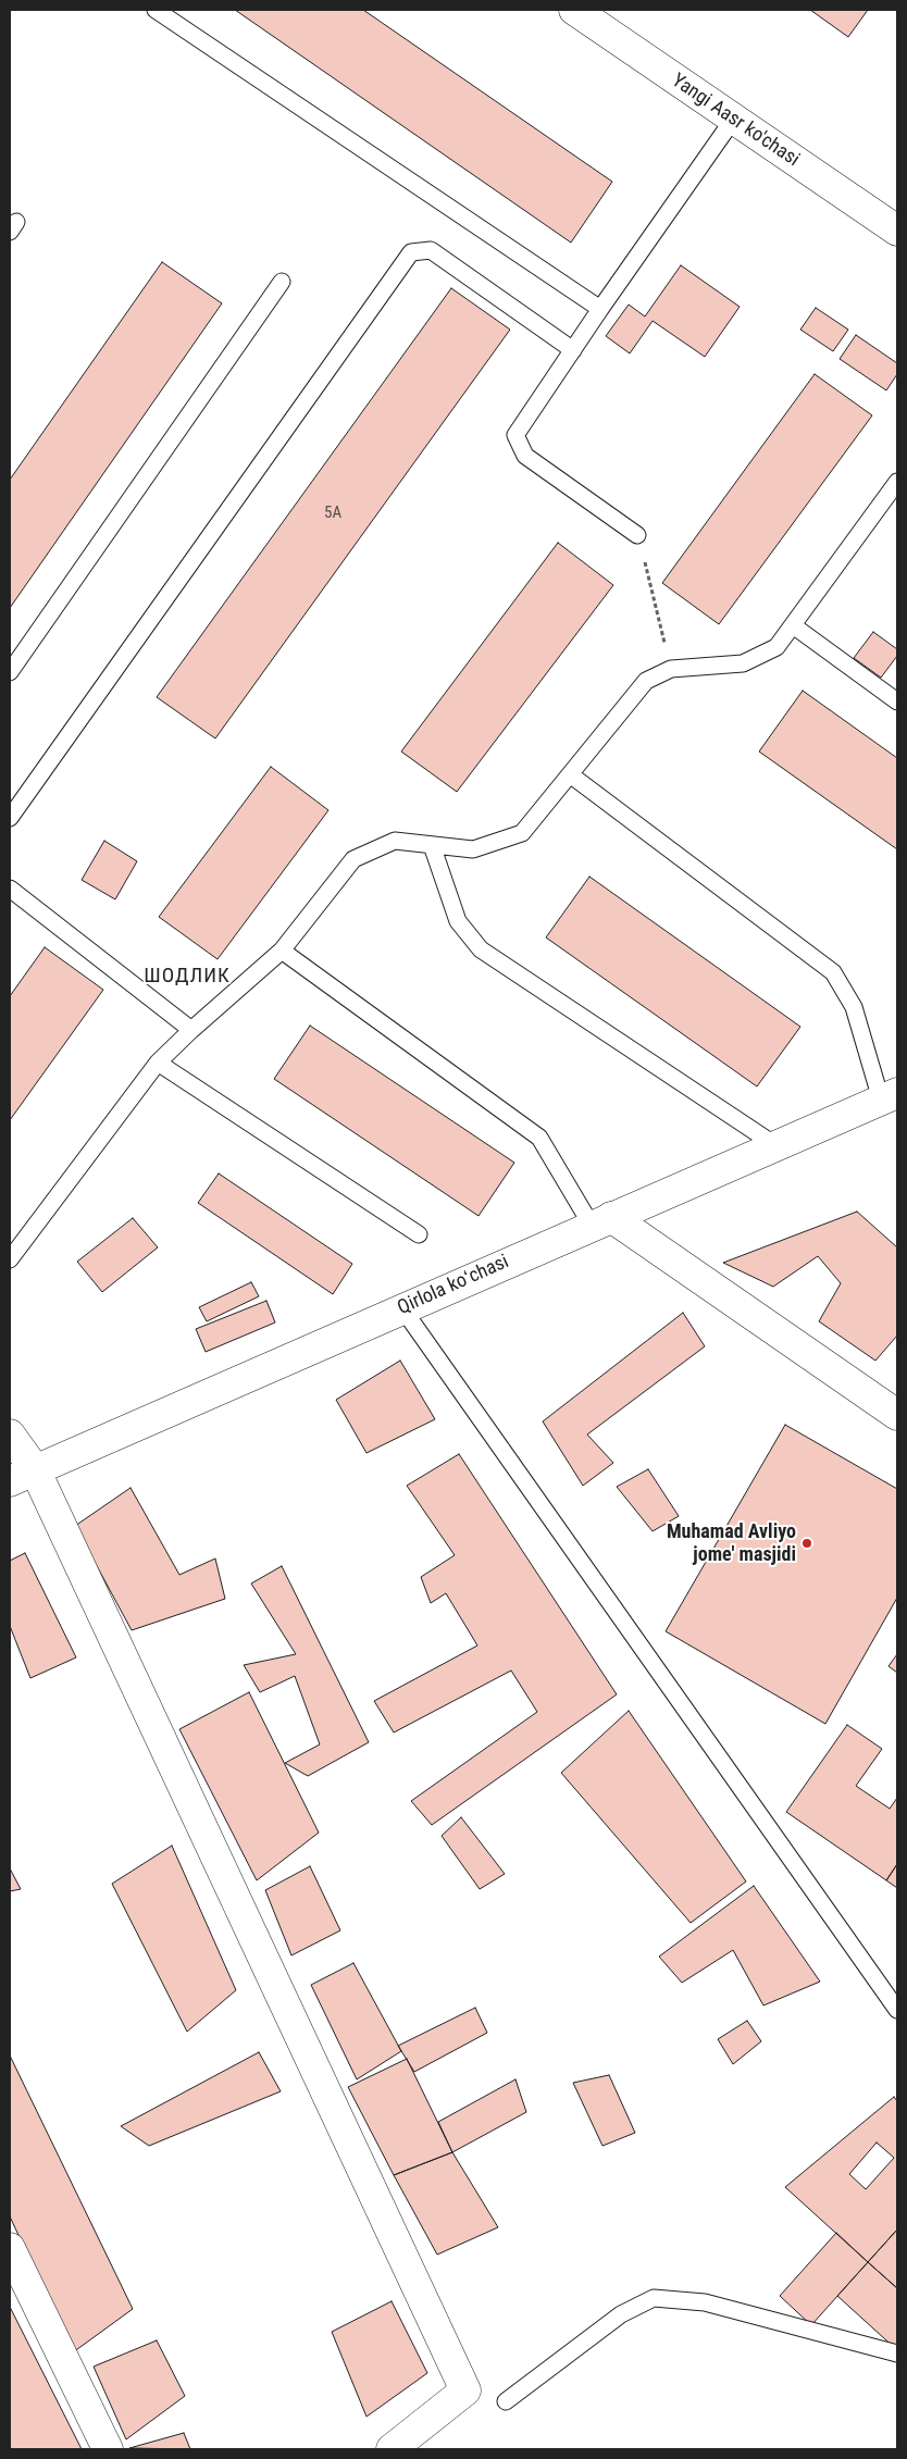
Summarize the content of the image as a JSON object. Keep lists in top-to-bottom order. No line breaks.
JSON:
{"streets":{"street":["Yangi Aasr ko'chasi","Qirlola koʻchasi"]},"districts":["ШОДЛИК"],"places":["Muhamad Avliyo jome' masjidi"],"house_numbers":["5A"]}
